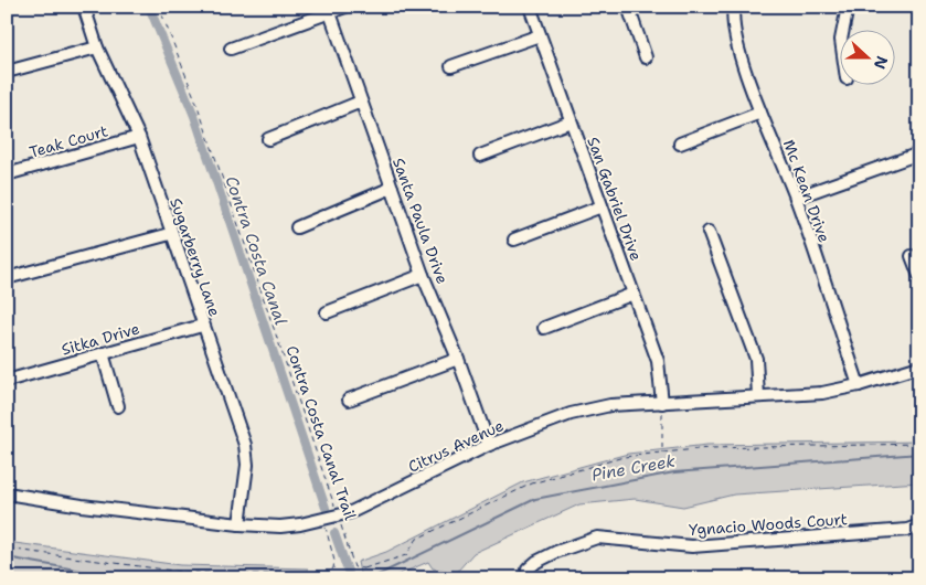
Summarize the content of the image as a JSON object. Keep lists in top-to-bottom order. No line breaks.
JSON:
{"streets":{"street":["Teak Court","Mc Kean Drive","San Gabriel Drive","Santa Paula Drive","Sugarberry Lane","Sitka Drive","Citrus Avenue","Ygnacio Woods Court"],"path":["Contra Costa Canal Trail"]},"crossings":[["Teak Court","Sugarberry Lane"],["Mc Kean Drive","Citrus Avenue"],["San Gabriel Drive","Citrus Avenue"],["Santa Paula Drive","Citrus Avenue"],["Sugarberry Lane","Sitka Drive"],["Sugarberry Lane","Citrus Avenue"],["Contra Costa Canal Trail","Citrus Avenue"]],"water":["Contra Costa Canal","Pine Creek"],"north":"right"}
